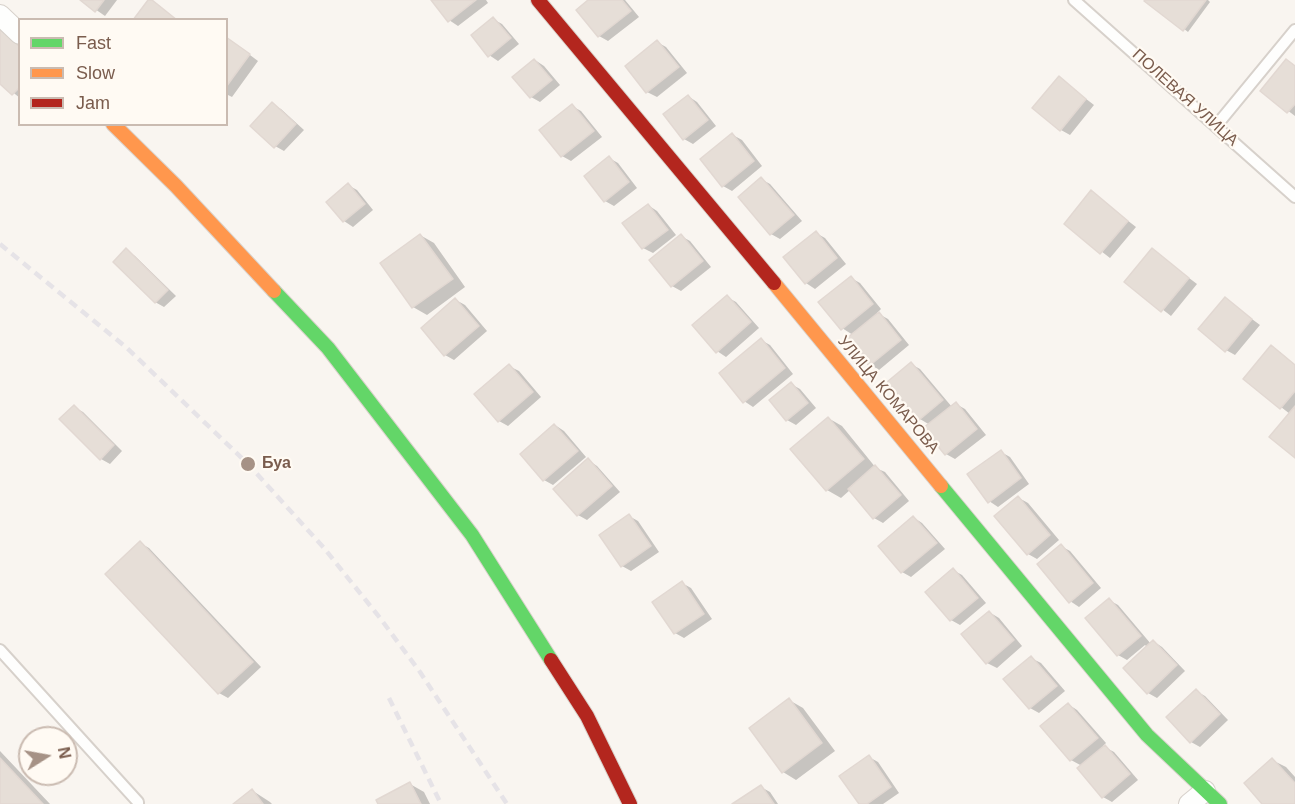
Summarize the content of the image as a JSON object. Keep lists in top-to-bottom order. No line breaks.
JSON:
{"streets":{"street":["УЛИЦА КОМАРОВА"],"lane":["ПОЛЕВАЯ УЛИЦА"]},"places":["Буа"],"legend":["Fast","Slow","Jam"],"north":"right"}
